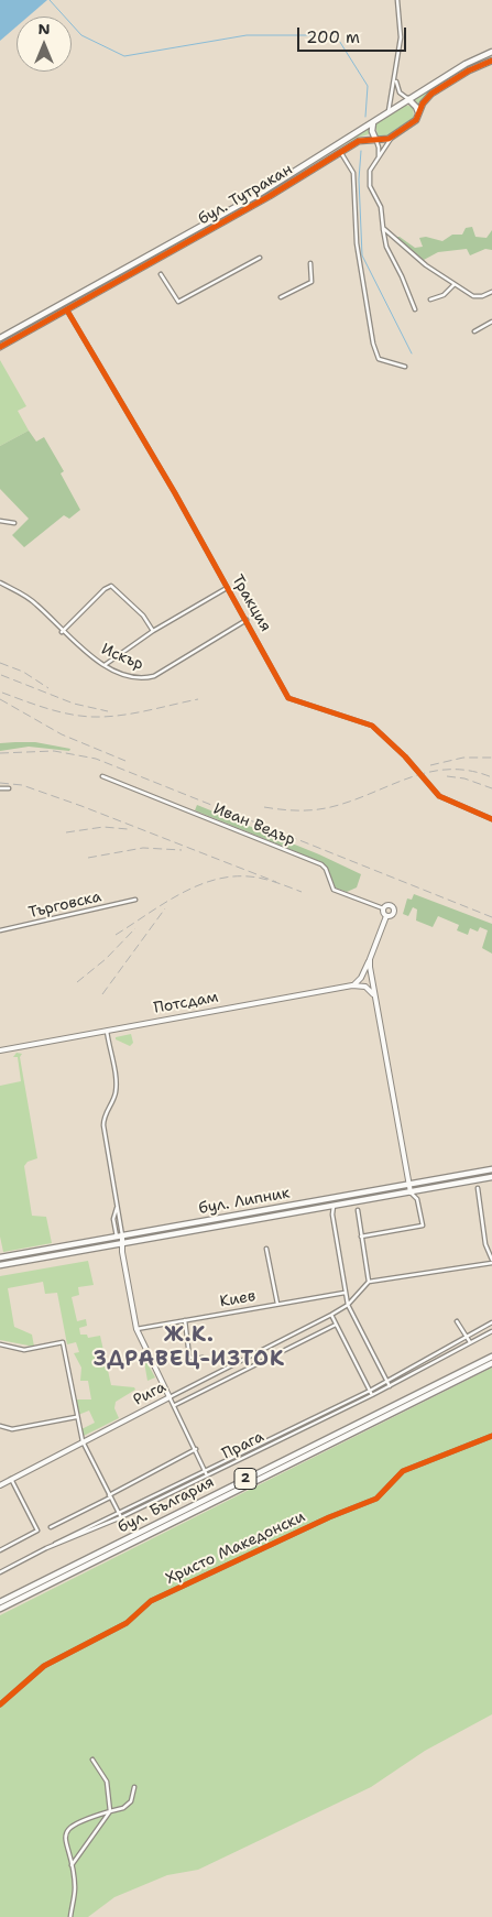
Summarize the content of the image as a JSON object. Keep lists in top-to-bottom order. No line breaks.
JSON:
{"streets":{"main road":["бул. Тутракан","бул. Липник","2","бул. България"],"street":["Тракция","Искър","Иван Ведър","Търговска","Потсдам","Киев","Рига","Прага","Христо Македонски"]},"crossings":[["бул. Тутракан","Тракция"],["Тракция","Искър"]],"districts":["Ж.К. ЗДРАВЕЦ-ИЗТОК"],"scale_bar":"200 m","north":"top"}
